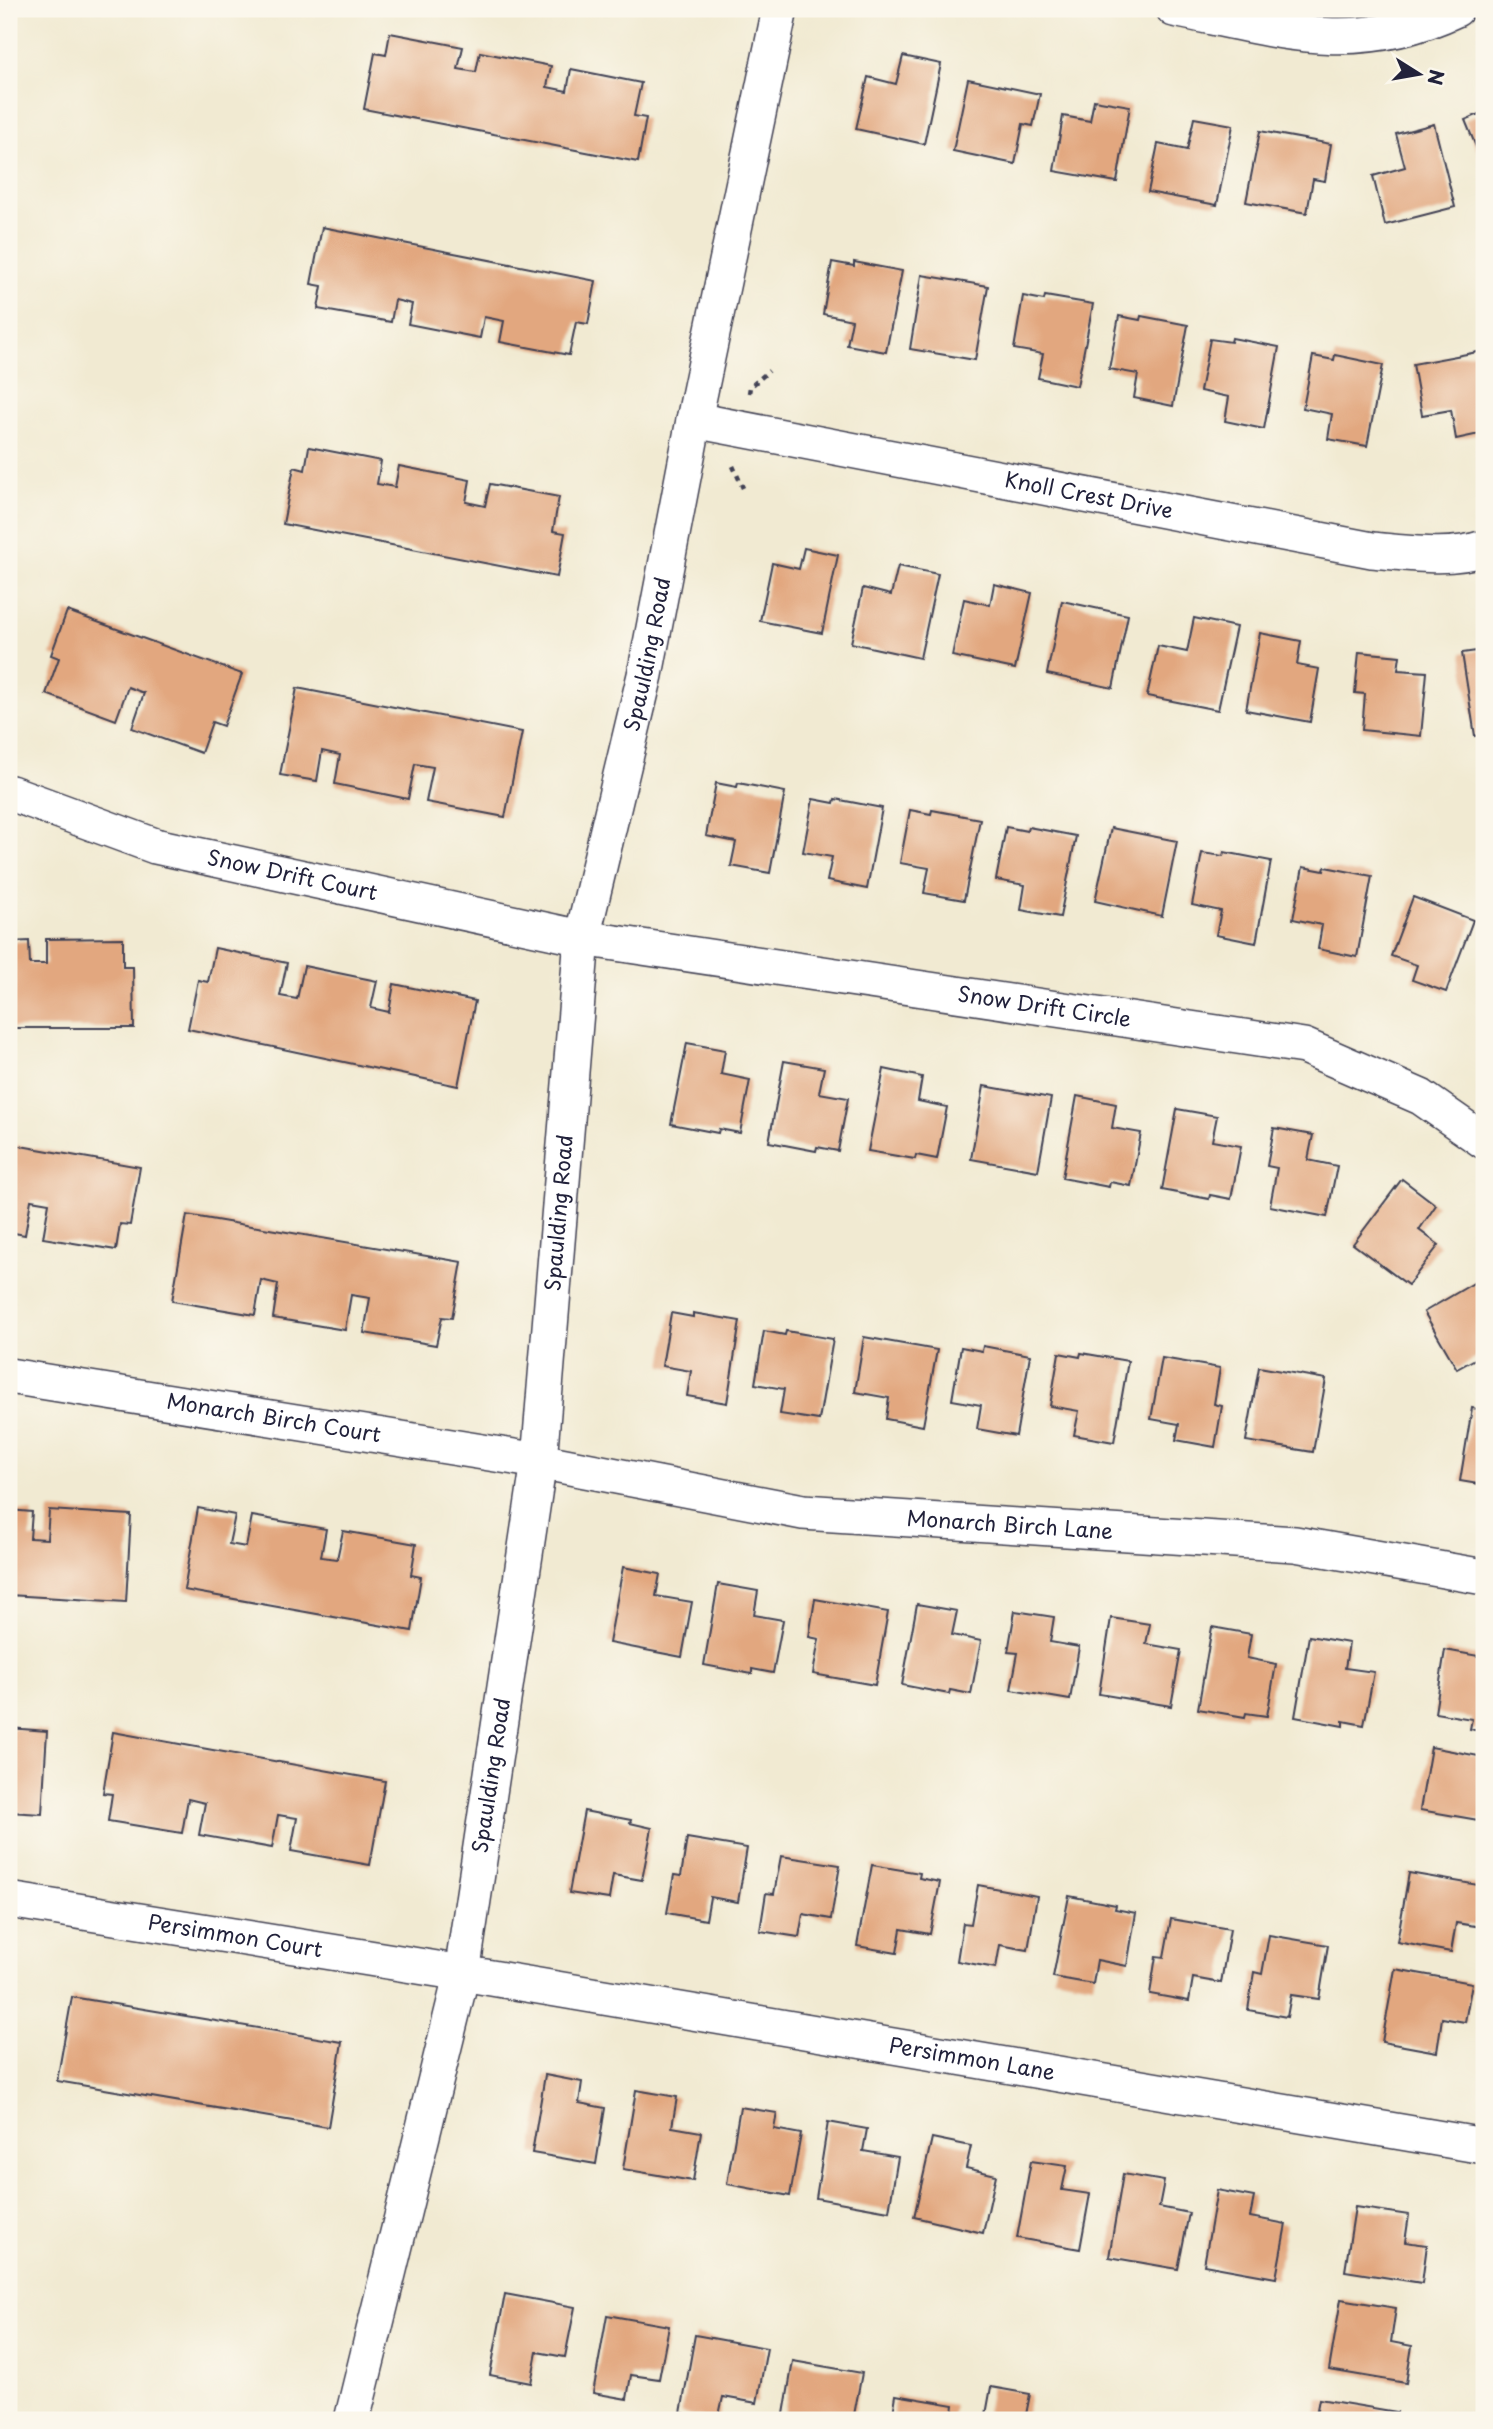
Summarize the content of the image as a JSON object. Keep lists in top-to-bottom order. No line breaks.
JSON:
{"streets":{"street":["Knoll Crest Drive","Spaulding Road","Snow Drift Court","Snow Drift Circle","Monarch Birch Court","Monarch Birch Lane","Persimmon Court","Persimmon Lane"]},"crossings":[["Knoll Crest Drive","Spaulding Road"],["Spaulding Road","Snow Drift Court"],["Spaulding Road","Snow Drift Circle"],["Spaulding Road","Monarch Birch Court"],["Spaulding Road","Monarch Birch Lane"],["Spaulding Road","Persimmon Court"],["Spaulding Road","Persimmon Lane"],["Snow Drift Court","Snow Drift Circle"],["Monarch Birch Court","Monarch Birch Lane"],["Persimmon Court","Persimmon Lane"]],"north":"right"}
